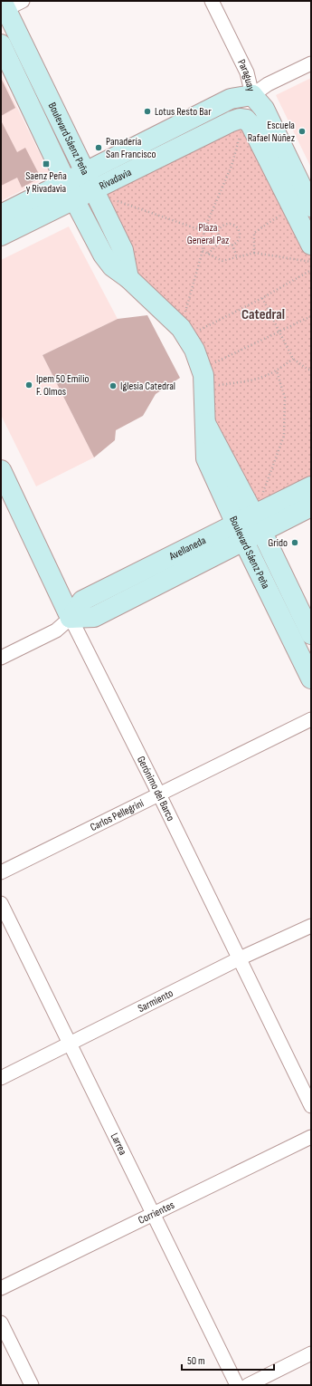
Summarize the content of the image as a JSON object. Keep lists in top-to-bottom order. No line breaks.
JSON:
{"streets":{"main road":["Paraguay","Boulevard Sáenz Peña","Rivadavia","Avellaneda","Gerónimo del Barco"],"street":["Carlos Pellegrini","Sarmiento","Larrea","Corrientes"]},"crossings":[["Paraguay","Rivadavia"],["Boulevard Sáenz Peña","Rivadavia"],["Boulevard Sáenz Peña","Avellaneda"],["Avellaneda","Gerónimo del Barco"],["Gerónimo del Barco","Carlos Pellegrini"],["Gerónimo del Barco","Sarmiento"],["Sarmiento","Larrea"],["Larrea","Corrientes"]],"districts":["Catedral"],"parks":["Plaza General Paz"],"places":{"other":["Lotus Resto Bar","Escuela Rafael Núñez","Panadería San Francisco","Ipem 50 Emilio F. Olmos","Iglesia Catedral","Grido"],"transit":["Saenz Peña y Rivadavia"]},"scale_bar":"50 m"}
